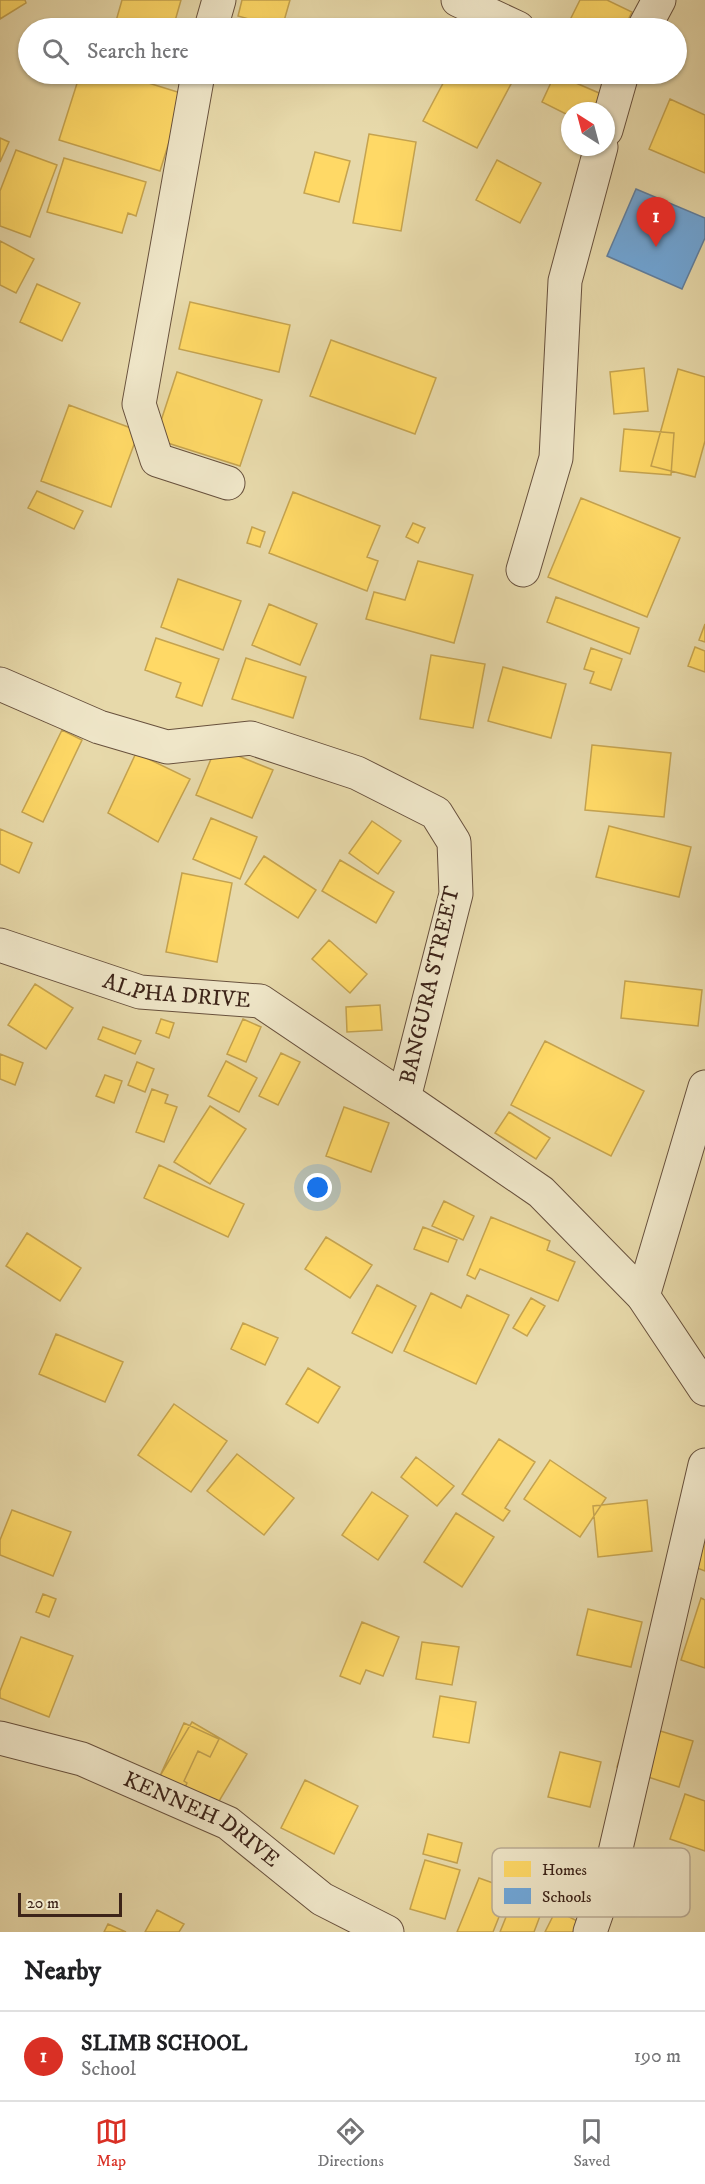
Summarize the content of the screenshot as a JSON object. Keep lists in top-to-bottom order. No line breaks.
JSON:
{"streets":{"street":["BANGURA STREET","ALPHA DRIVE","KENNEH DRIVE"]},"crossings":[["BANGURA STREET","ALPHA DRIVE"]],"legend":["Homes","Schools"],"scale_bar":"20 m","north":"top left","page":{"search":"Search here","pins":"1","scale":"20 m","heading":"Nearby","list":[{"mark":"1","name":"SLIMB SCHOOL","note":"School","value":"190 m"}],"nav":["Map","Directions","Saved"]}}
